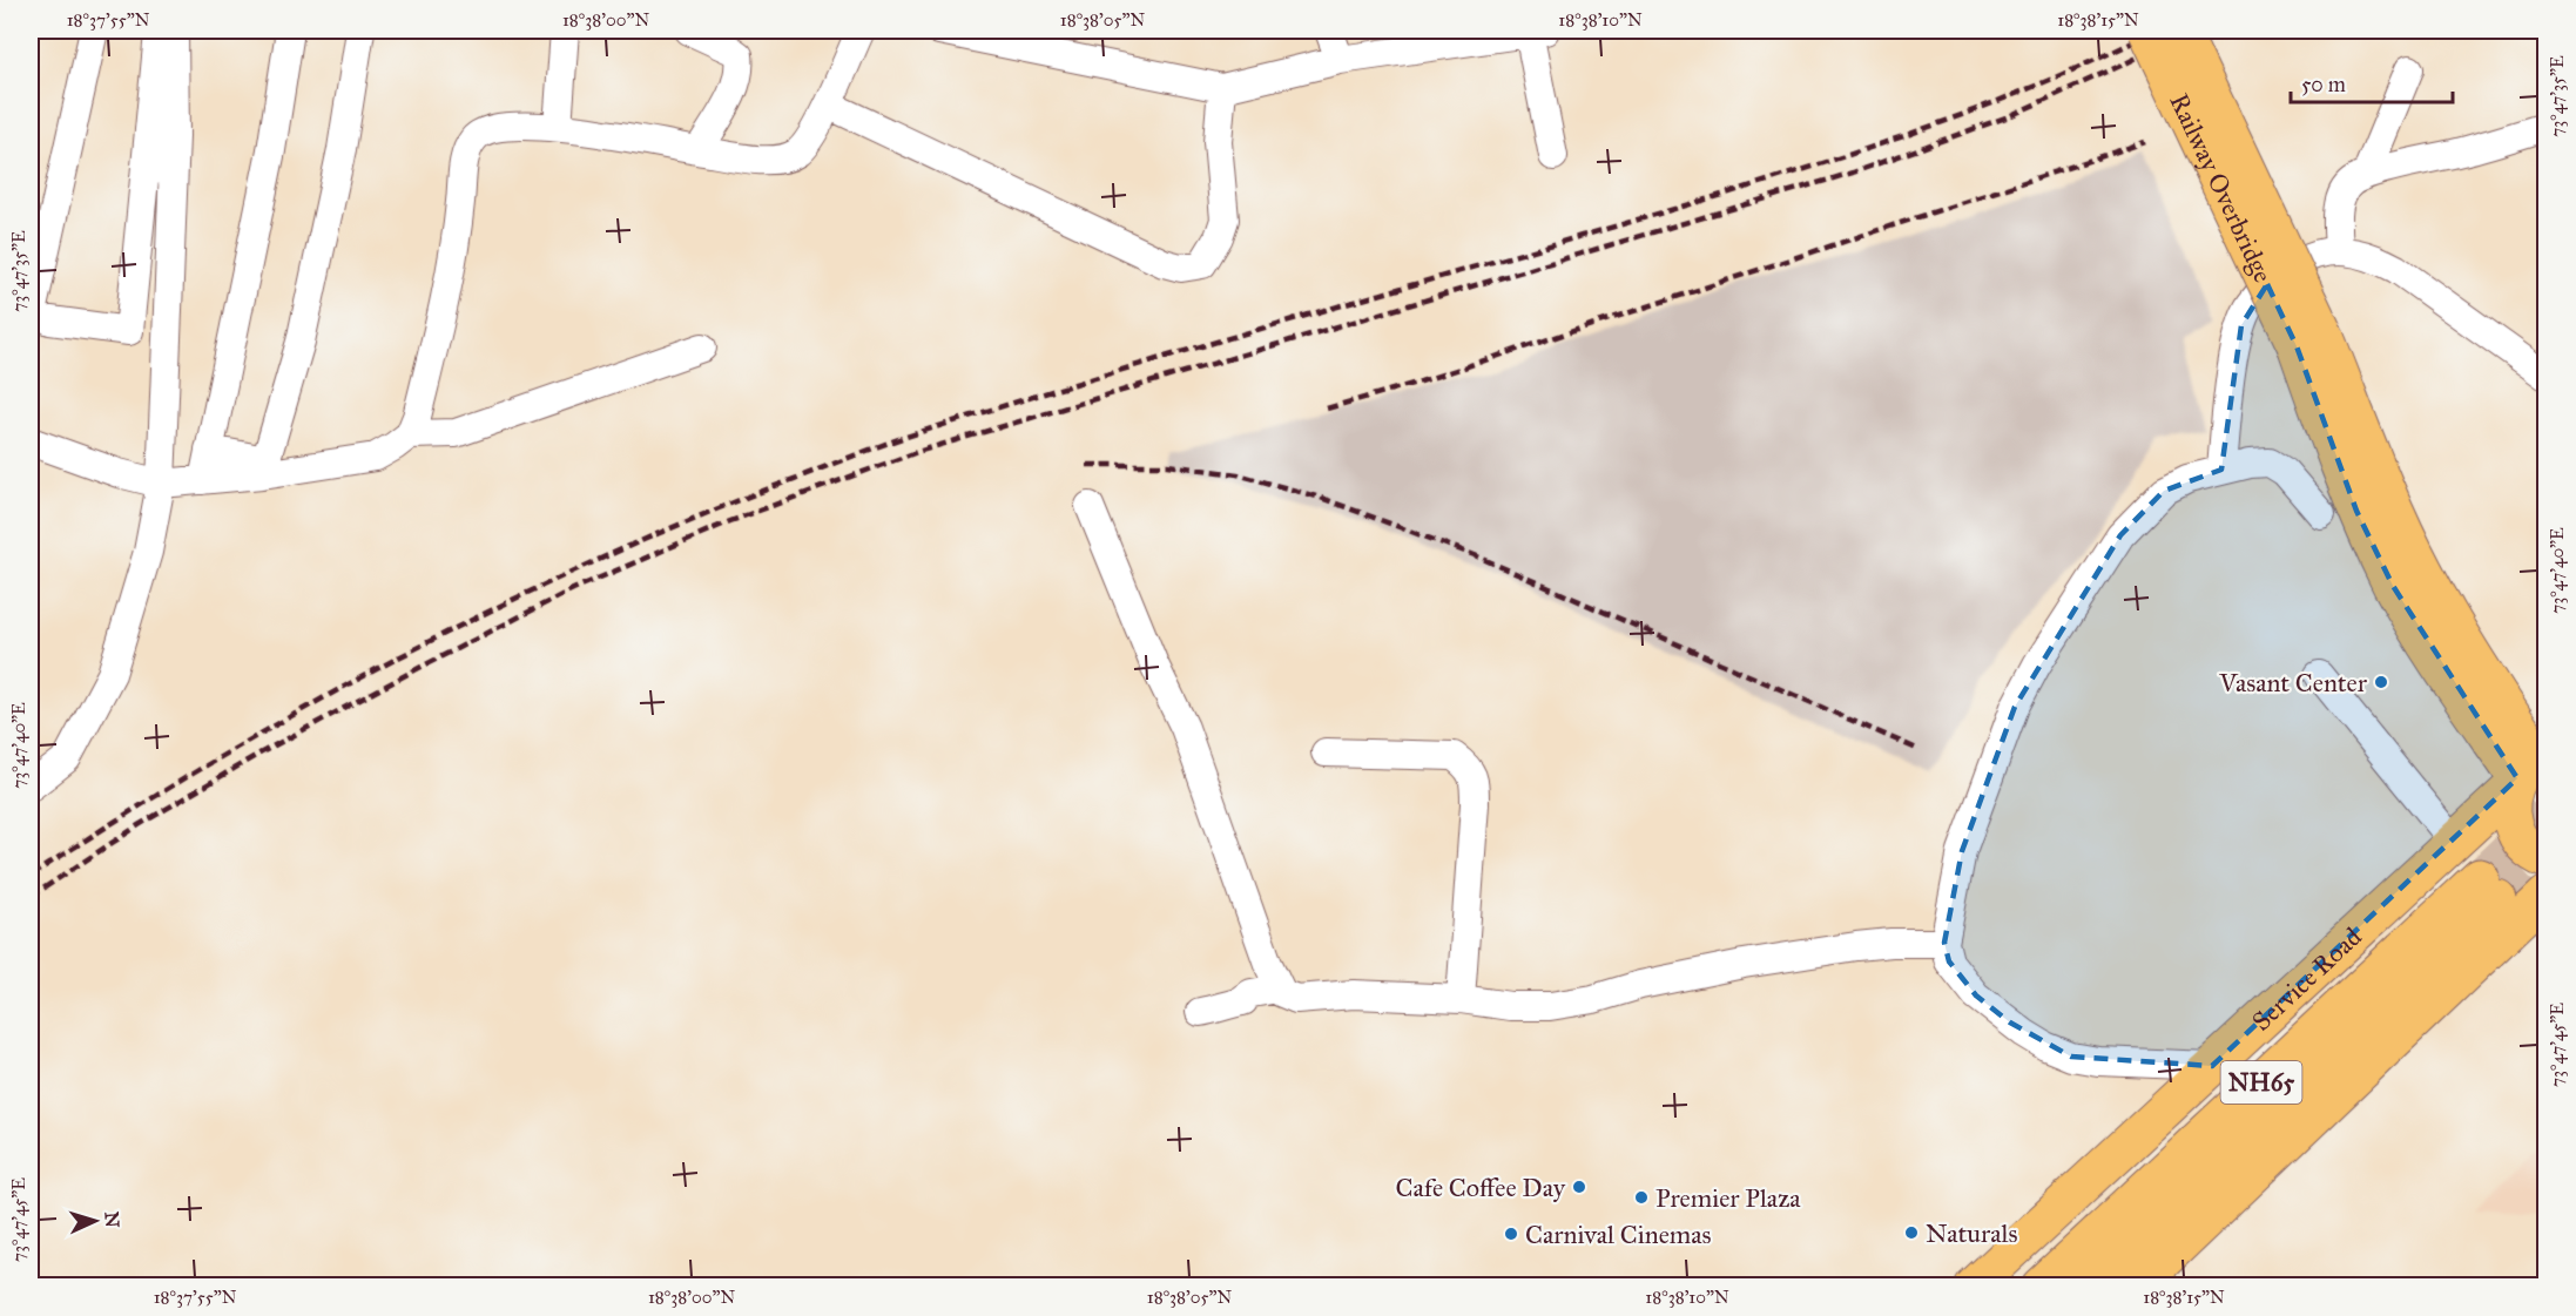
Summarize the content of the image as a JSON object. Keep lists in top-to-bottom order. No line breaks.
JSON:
{"streets":{"highway":["NH65"],"main road":["Railway Overbridge","Service Road"]},"places":["Vasant Center","Cafe Coffee Day","Premier Plaza","Naturals","Carnival Cinemas"],"scale_bar":"50 m","north":"right","coordinates":["18°37'55\"N","18°38'00\"N","18°38'05\"N","18°38'10\"N","18°38'15\"N","73°47'35\"E","73°47'40\"E","73°47'45\"E"]}
